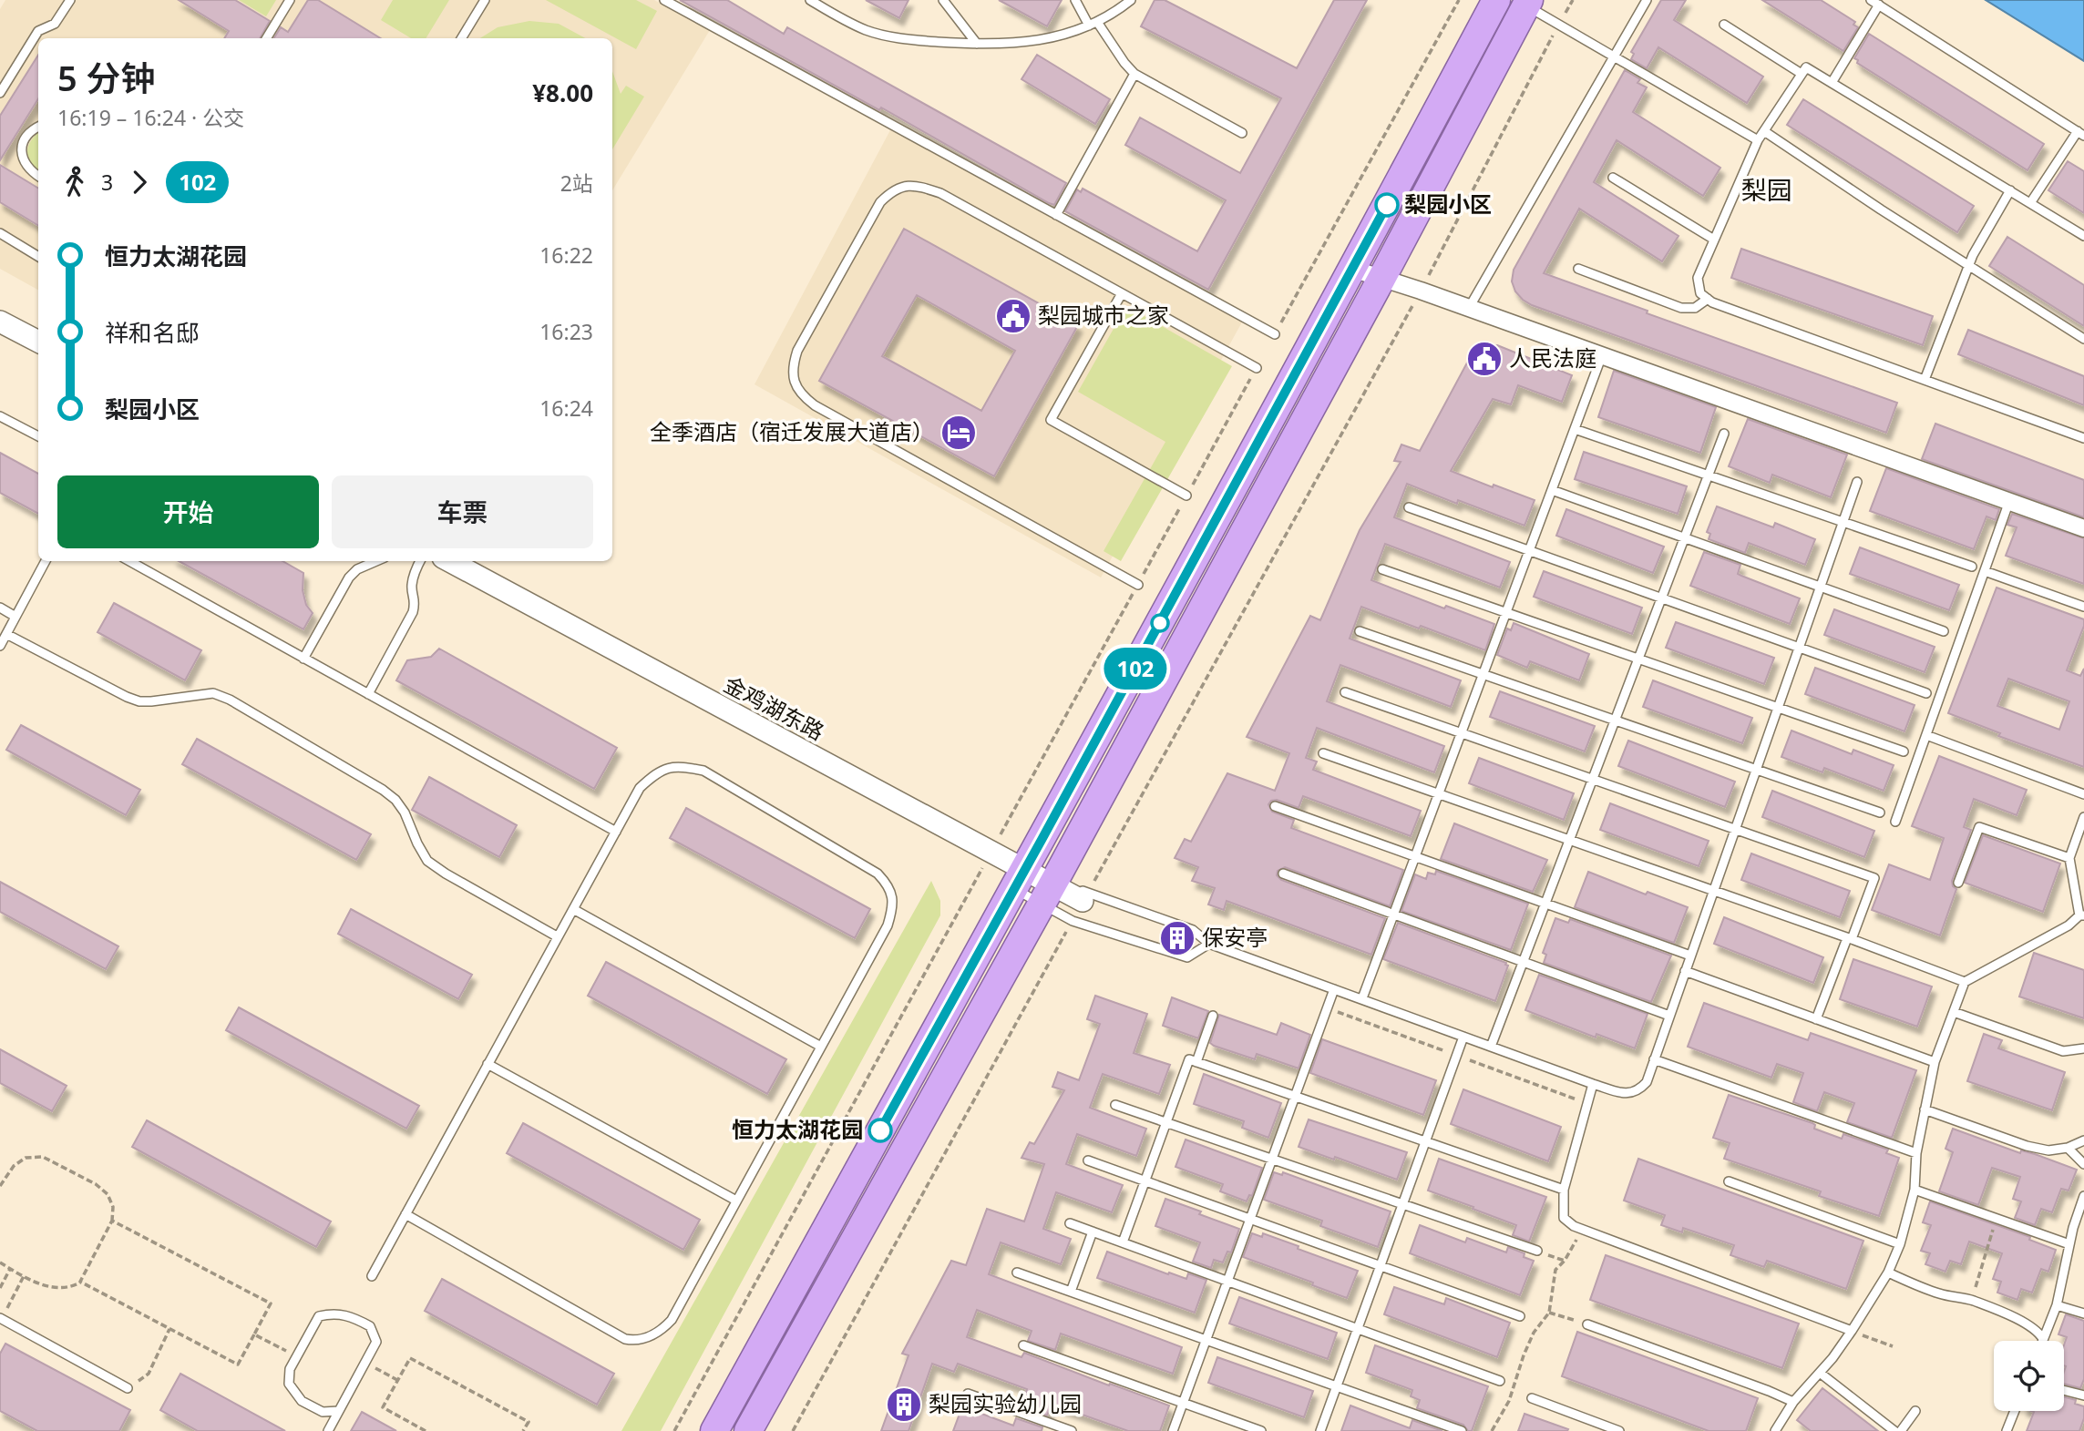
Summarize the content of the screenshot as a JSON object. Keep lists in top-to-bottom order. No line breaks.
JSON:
{"streets":{"street":["金鸡湖东路"]},"districts":["梨园"],"places":{"other":["梨园小区","恒力太湖花园"],"public building":["梨园城市之家","人民法庭"],"hotel":["全季酒店（宿迁发展大道店）"],"building":["保安亭","梨园实验幼儿园"]},"lines":["bus line 102"],"page":{"on_map":"102","heading":["5 分钟","16:19 – 16:24 · 公交","¥8.00"],"legs":["3","102","2站"],"list":[{"name":"恒力太湖花园","value":"16:22"},{"name":"祥和名邸","value":"16:23"},{"name":"梨园小区","value":"16:24"}],"buttons":["开始","车票"]}}
